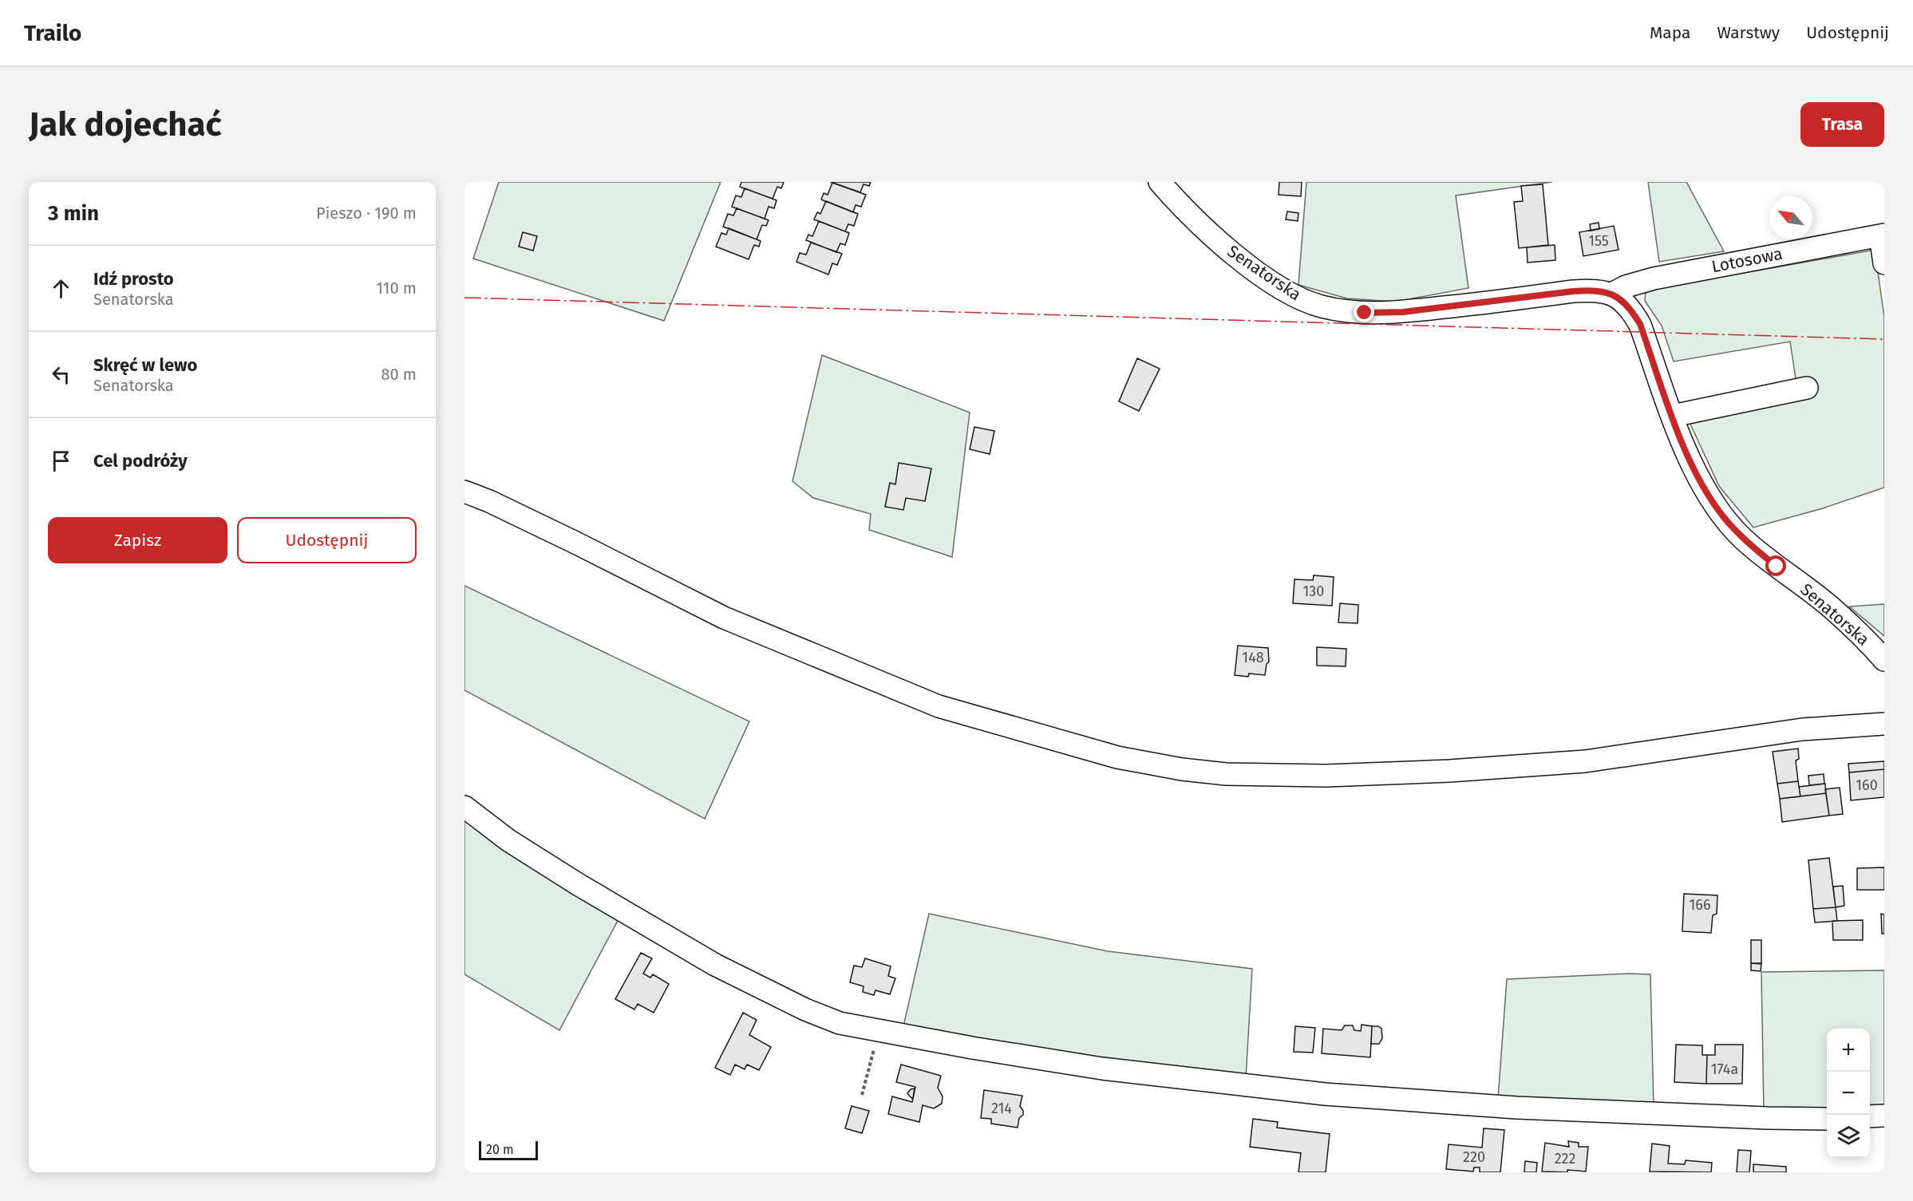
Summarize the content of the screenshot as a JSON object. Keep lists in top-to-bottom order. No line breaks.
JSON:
{"streets":{"street":["Lotosowa","Senatorska"]},"crossings":[["Lotosowa","Senatorska"]],"house_numbers":["155","130","148","160","166","174a","214","220","222"],"scale_bar":"20 m","north":"top left","page":{"header":"Trailo","nav":["Mapa","Warstwy","Udostępnij"],"buttons":["Trasa",["Zapisz","Udostępnij"]],"title":"Jak dojechać","heading":["3 min","Pieszo · 190 m"],"list":[["Idź prosto","Senatorska","110 m"],["Skręć w lewo","Senatorska","80 m"],"Cel podróży"],"map_buttons":["+","−"],"scale":"20 m"}}
